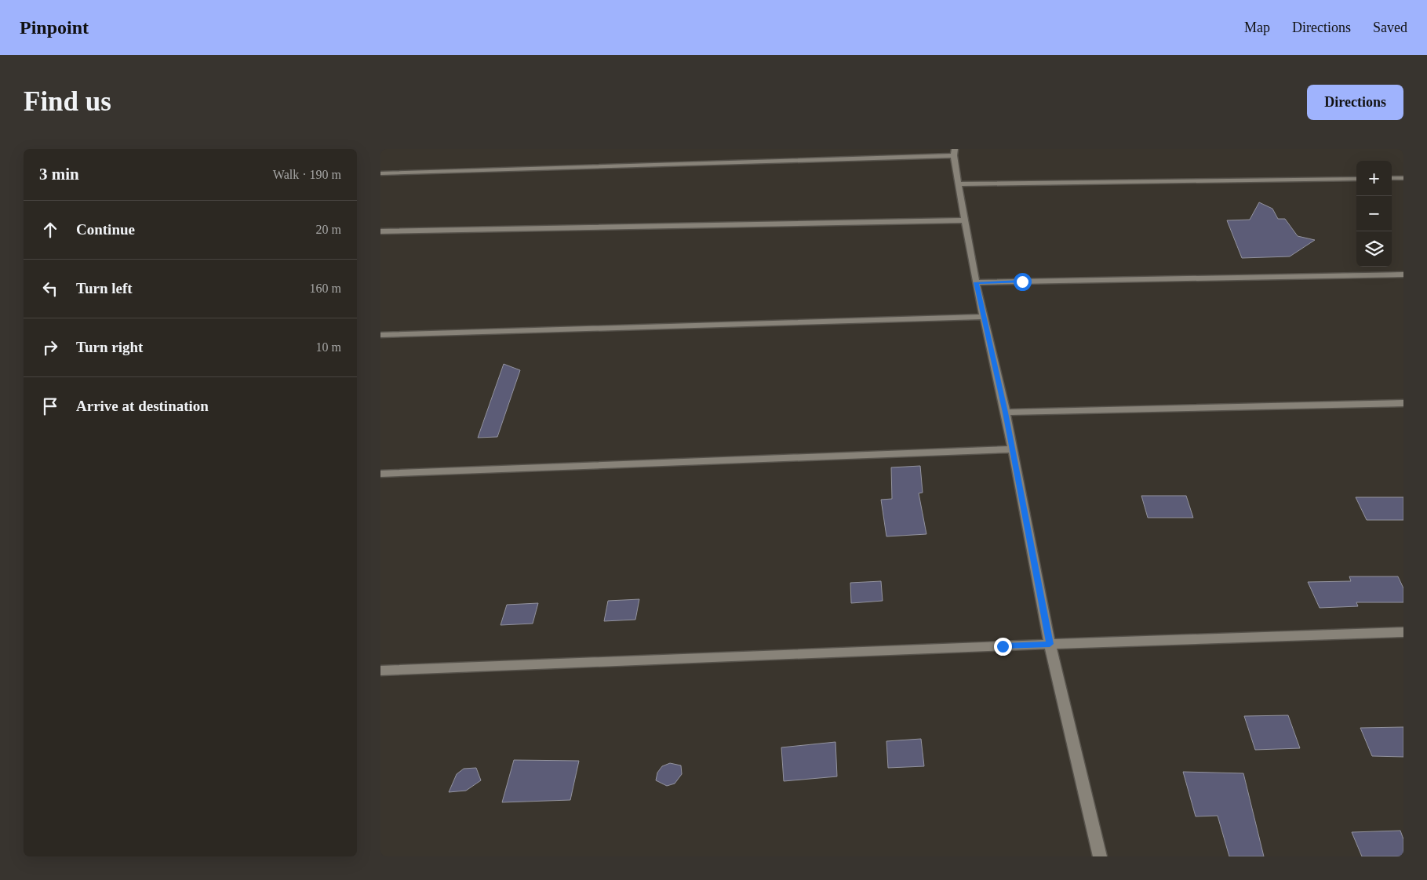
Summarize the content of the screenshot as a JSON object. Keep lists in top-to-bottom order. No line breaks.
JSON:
{"page":{"header":"Pinpoint","nav":["Map","Directions","Saved"],"buttons":"Directions","title":"Find us","heading":["3 min","Walk · 190 m"],"map_buttons":["+","−"],"list":[["Continue","20 m"],["Turn left","160 m"],["Turn right","10 m"],"Arrive at destination"]}}
